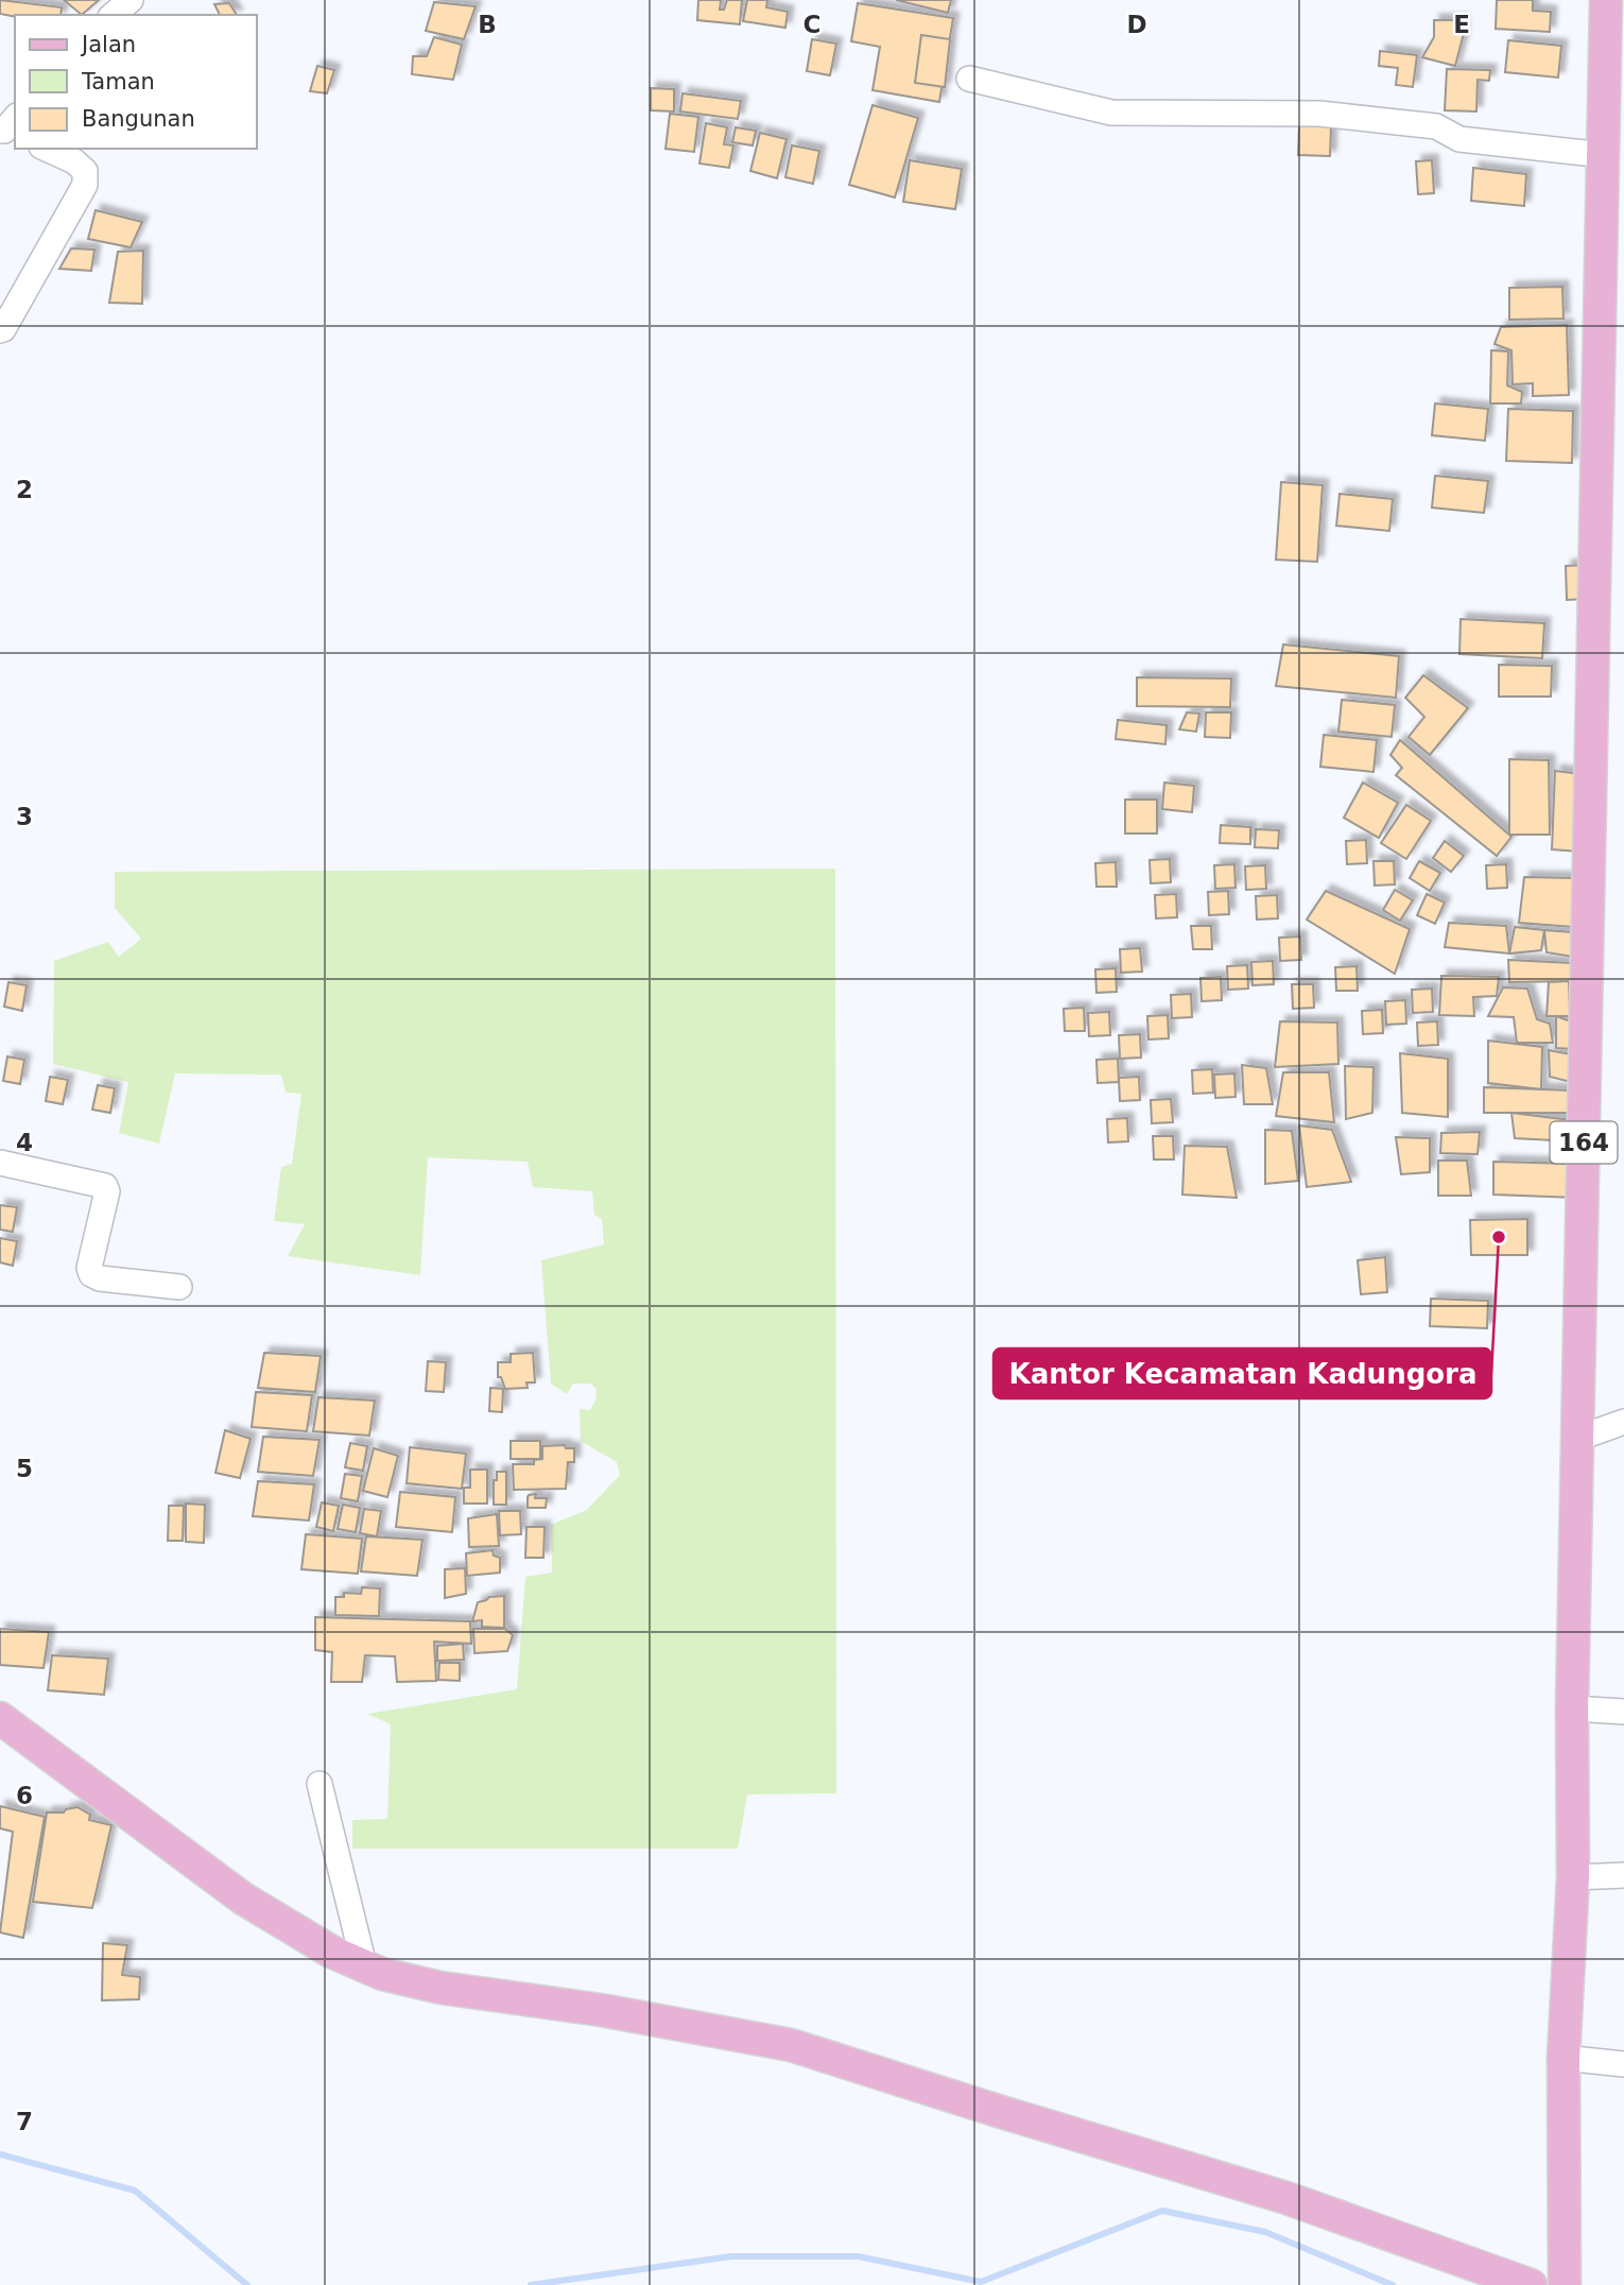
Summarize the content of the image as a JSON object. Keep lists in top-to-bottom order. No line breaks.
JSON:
{"streets":{"main road":["164"]},"places":["Kantor Kecamatan Kadungora"],"legend":["Jalan","Taman","Bangunan"],"grid":{"columns":["B","C","D","E"],"rows":["2","3","4","5","6","7"]}}
